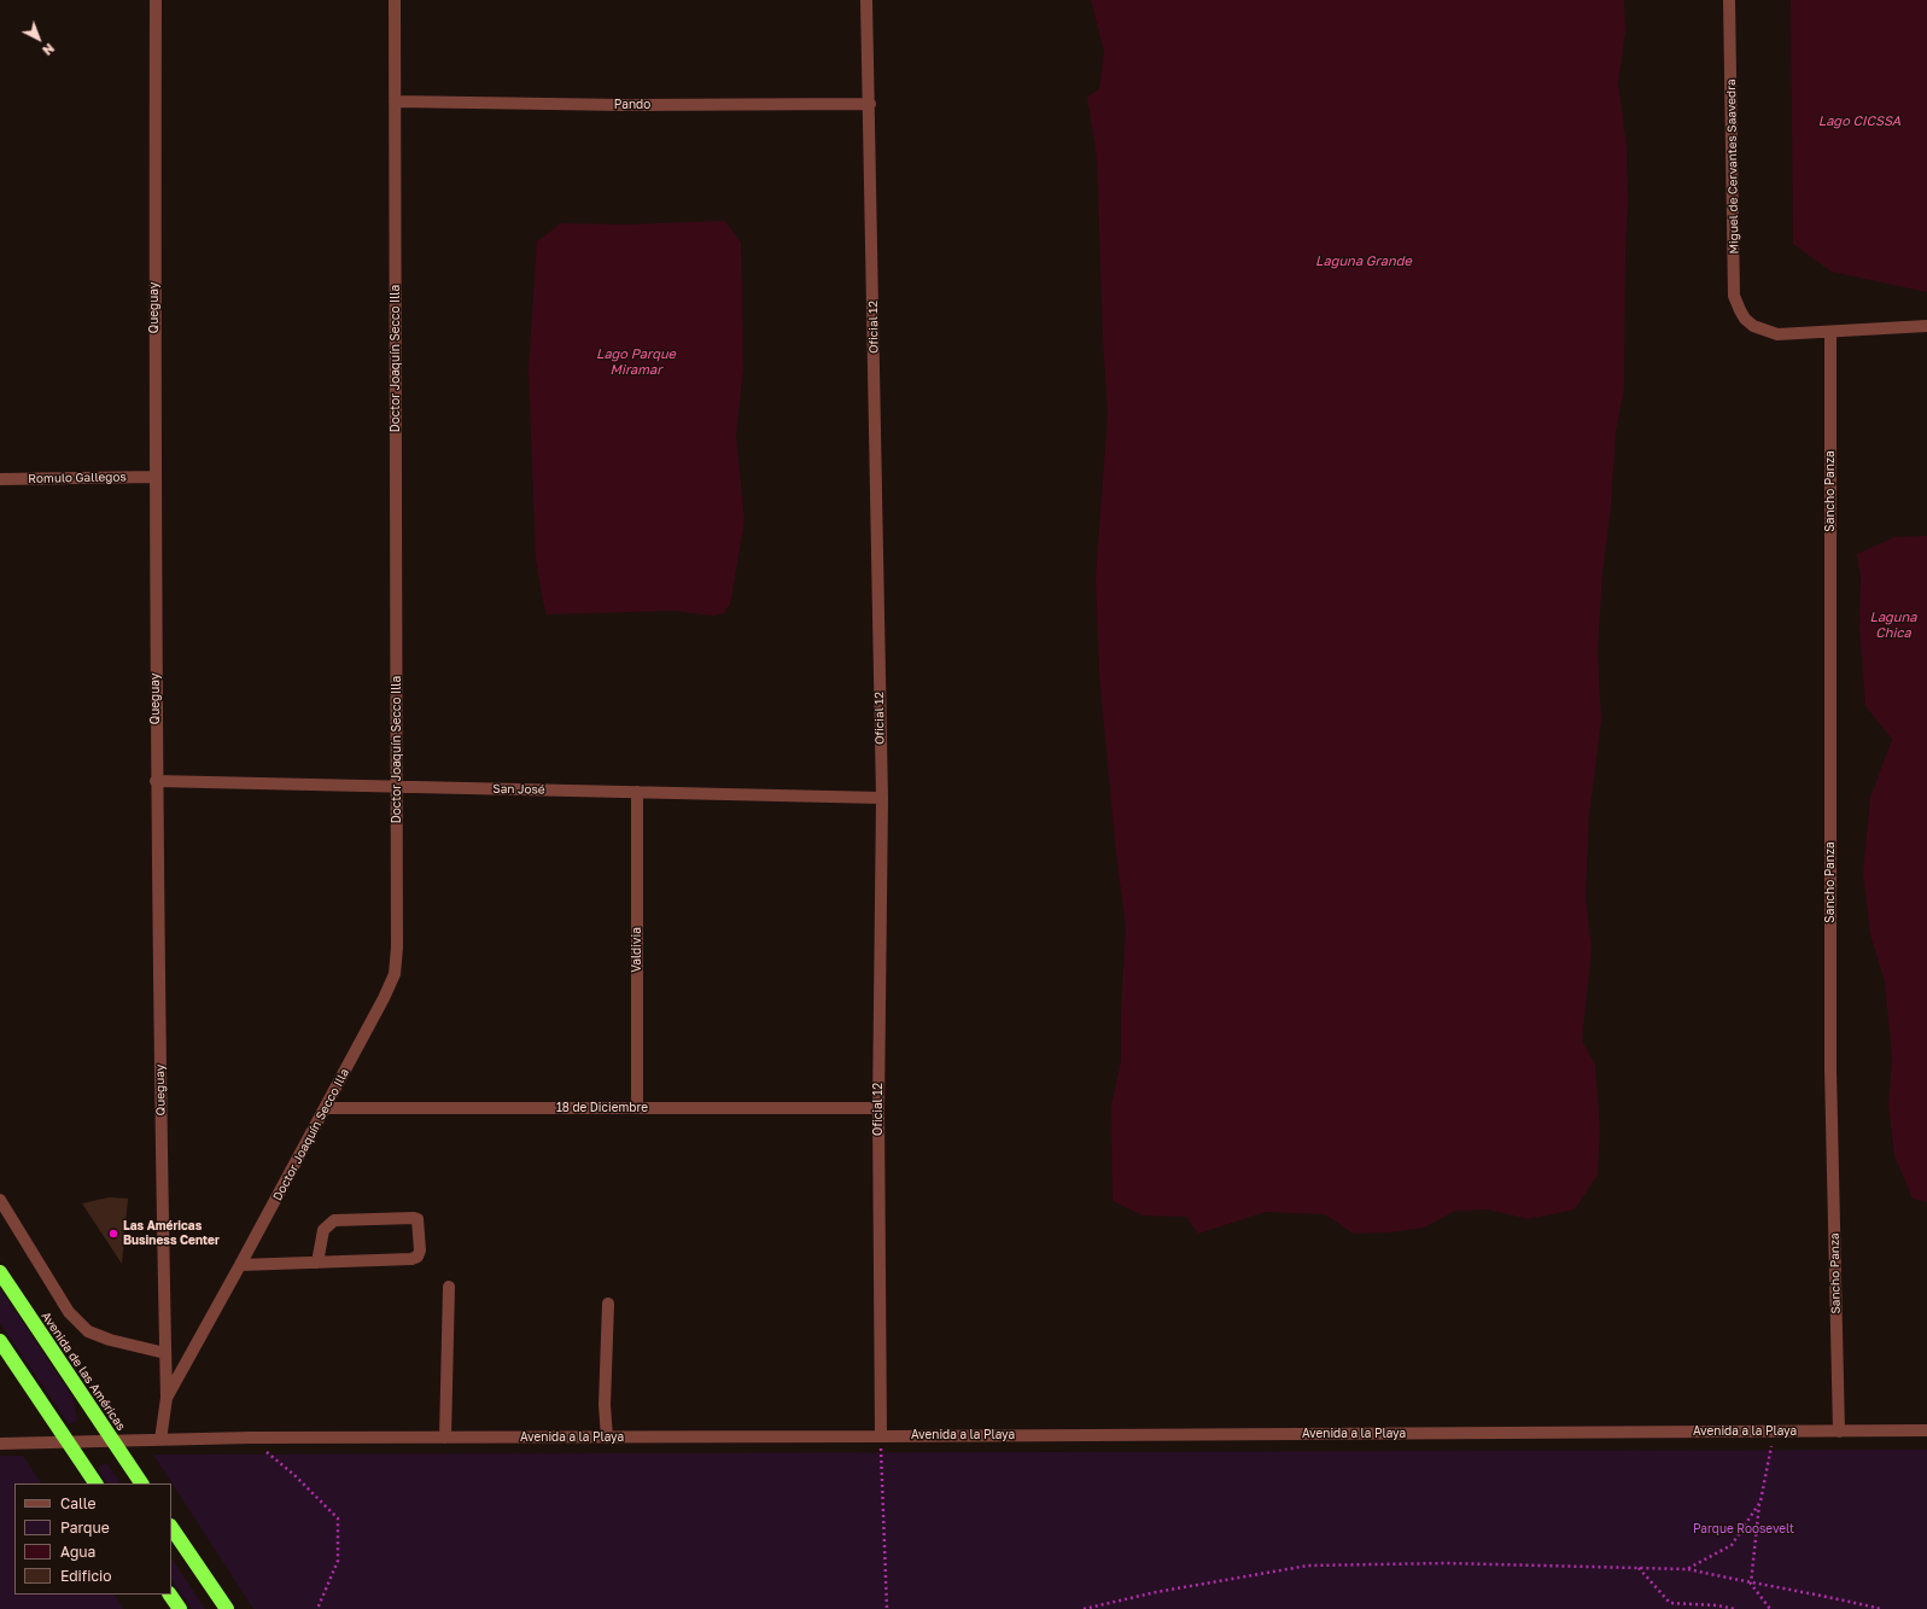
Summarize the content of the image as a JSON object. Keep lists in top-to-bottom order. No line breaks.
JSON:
{"streets":{"highway":["Avenida de las Américas"],"street":["Pando","Miguel de Cervantes Saavedra","Queguay","Oficial 12","Doctor Joaquín Secco Illa","Romulo Gallegos","Sancho Panza","San José","Valdivia","18 de Diciembre","Avenida a la Playa"]},"crossings":[["Pando","Oficial 12"],["Pando","Doctor Joaquín Secco Illa"],["Miguel de Cervantes Saavedra","Sancho Panza"],["Queguay","Doctor Joaquín Secco Illa"],["Queguay","Romulo Gallegos"],["Queguay","San José"],["Queguay","Avenida de las Américas"],["Oficial 12","San José"],["Oficial 12","18 de Diciembre"],["Oficial 12","Avenida a la Playa"],["Doctor Joaquín Secco Illa","San José"],["Doctor Joaquín Secco Illa","18 de Diciembre"],["Doctor Joaquín Secco Illa","Avenida a la Playa"],["Sancho Panza","Avenida a la Playa"],["San José","Valdivia"],["Valdivia","18 de Diciembre"],["Avenida de las Américas","Avenida a la Playa"]],"water":["Lago CICSSA","Laguna Grande","Lago Parque Miramar","Laguna Chica"],"parks":["Parque Roosevelt"],"places":["Las Américas Business Center"],"legend":["Calle","Parque","Agua","Edificio"],"north":"bottom right"}
